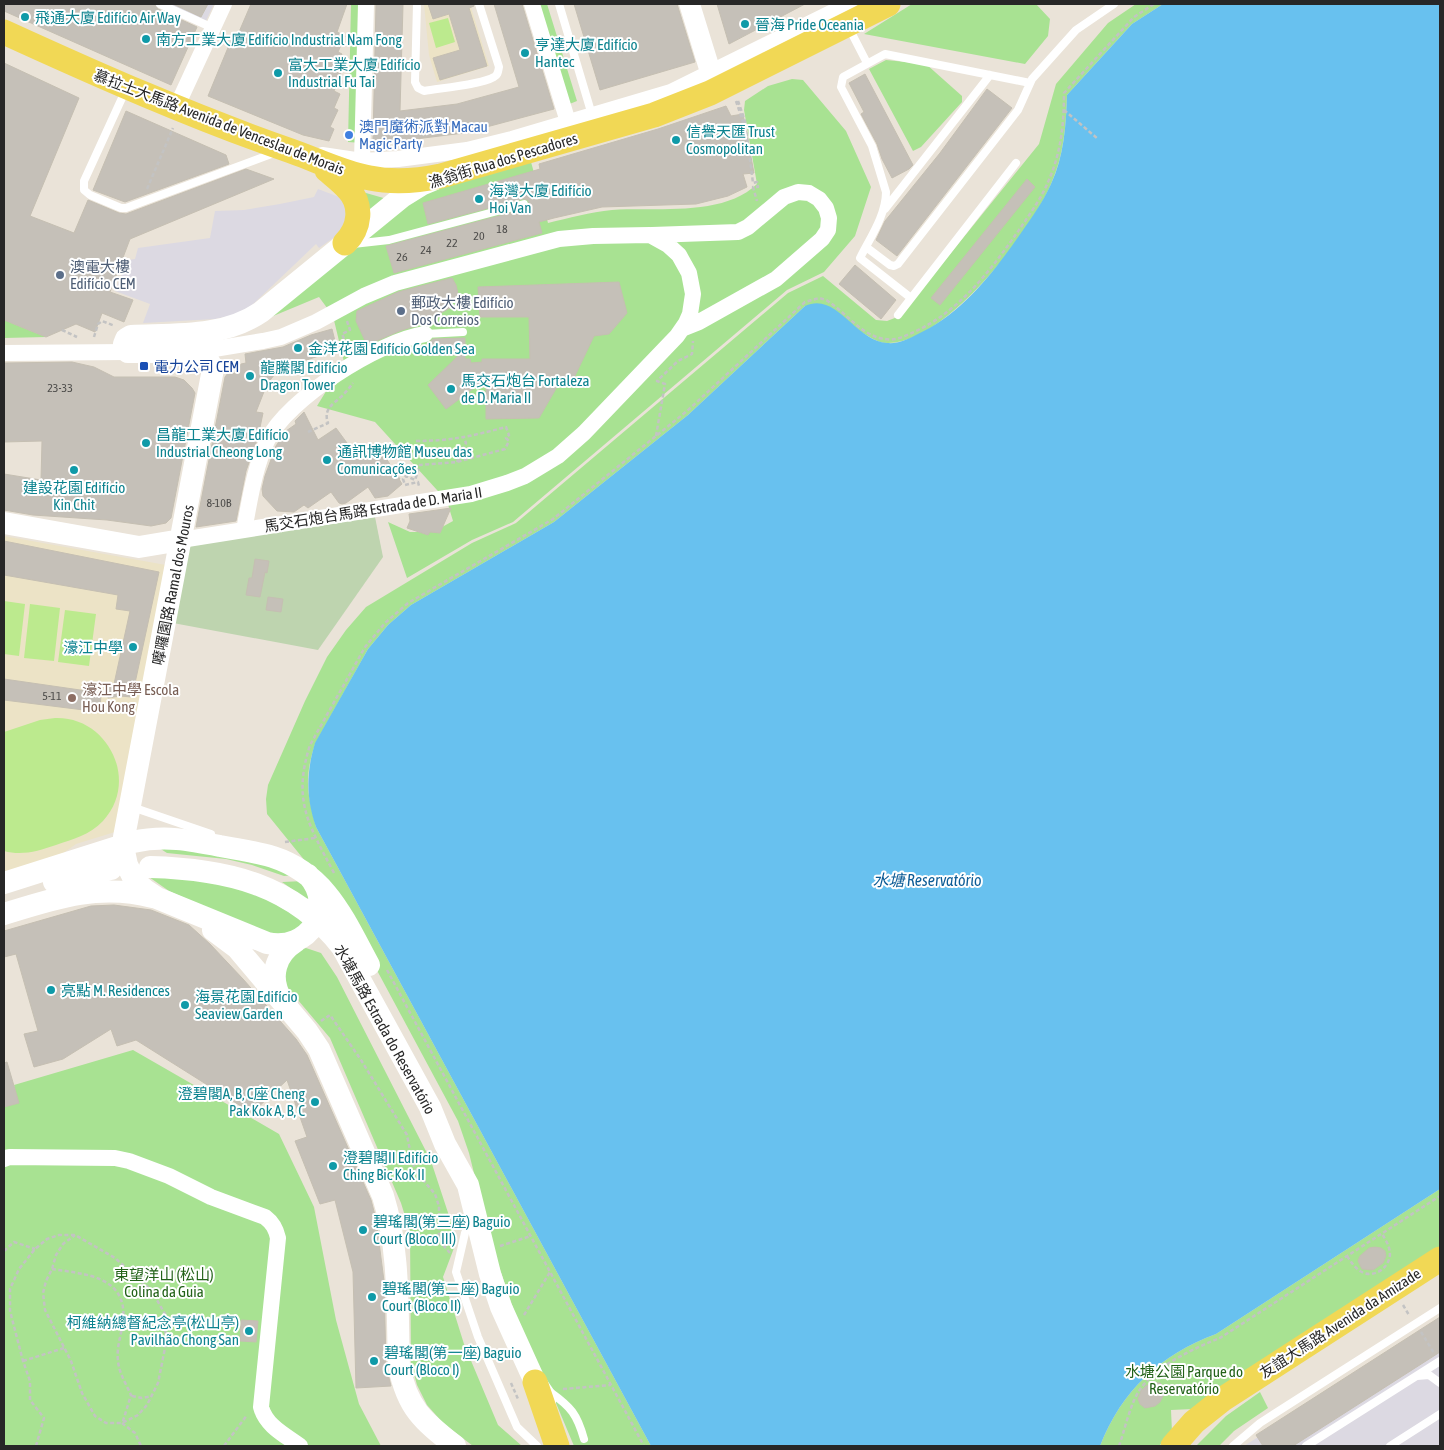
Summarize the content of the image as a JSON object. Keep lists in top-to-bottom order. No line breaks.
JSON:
{"streets":{"main road":["慕拉士大馬路 Avenida de Venceslau de Morais","漁翁街 Rua dos Pescadores","馬交石炮台馬路 Estrada de D. Maria II","嚤囉園路 Ramal dos Mouros","水塘馬路 Estrada do Reservatório","友誼大馬路 Avenida da Amizade"]},"crossings":[["慕拉士大馬路 Avenida de Venceslau de Morais","漁翁街 Rua dos Pescadores"],["馬交石炮台馬路 Estrada de D. Maria II","嚤囉園路 Ramal dos Mouros"]],"water":["水塘 Reservatório"],"parks":["東望洋山 (松山) Colina da Guia","水塘公園 Parque do Reservatório"],"places":{"other":["飛通大廈 Edifício Air Way","晉海 Pride Oceania","南方工業大廈 Edifício Industrial Nam Fong","亨達大廈 Edifício Hantec","富大工業大廈 Edifício Industrial Fu Tai","澳門魔術派對 Macau Magic Party","信譽天匯 Trust Cosmopolitan","海灣大廈 Edifício Hoi Van","澳電大樓 Edifício CEM","郵政大樓 Edifício Dos Correios","金洋花園 Edifício Golden Sea","龍騰閣 Edifício Dragon Tower","馬交石炮台 Fortaleza de D. Maria II","昌龍工業大廈 Edifício Industrial Cheong Long","通訊博物館 Museu das Comunicações","建設花園 Edifício Kin Chit","濠江中學","濠江中學 Escola Hou Kong","亮點 M. Residences","海景花園 Edifício Seaview Garden","澄碧閣A, B, C座 Cheng Pak Kok A, B, C","澄碧閣II Edifício Ching Bic Kok II","碧瑤閣(第三座) Baguio Court (Bloco III)","碧瑤閣(第二座) Baguio Court (Bloco II)","柯維納總督紀念亭(松山亭) Pavilhão Chong San","碧瑤閣(第一座) Baguio Court (Bloco I)"],"transit":["電力公司 CEM"]},"house_numbers":["18","20","22","24","26","23-33","8-10B","5-11"]}
